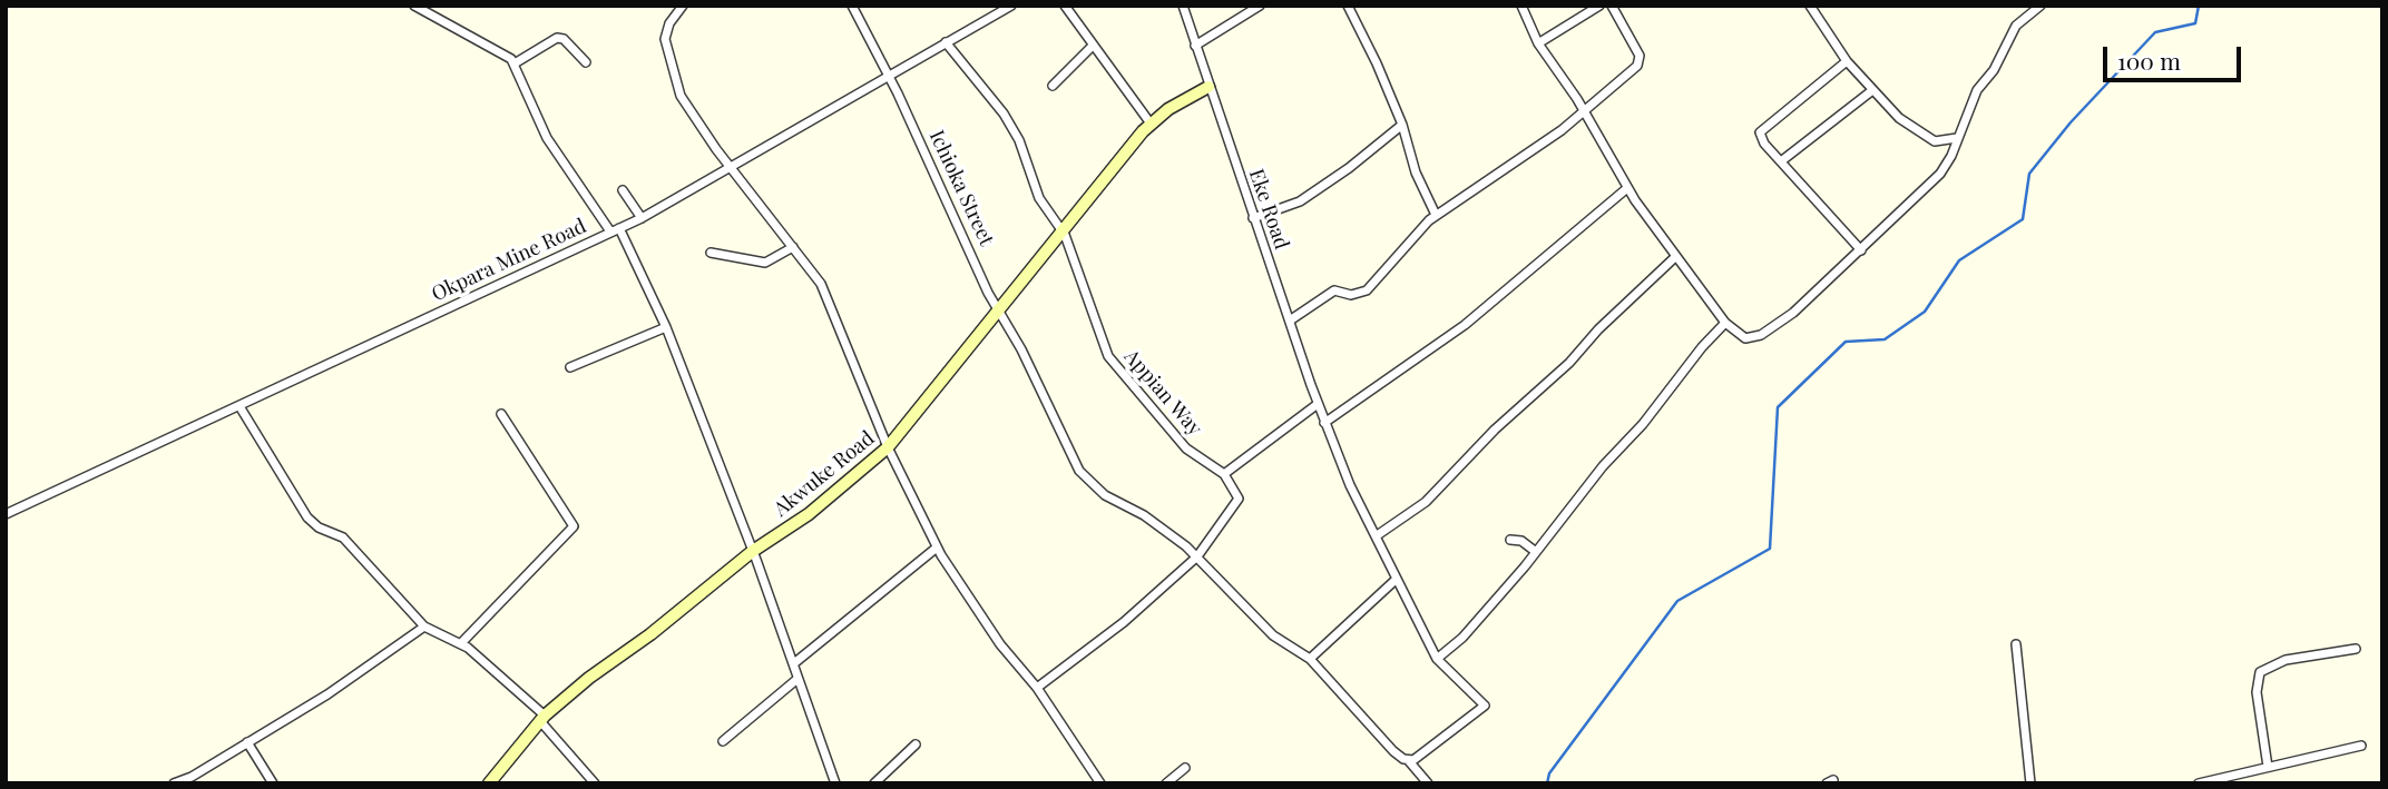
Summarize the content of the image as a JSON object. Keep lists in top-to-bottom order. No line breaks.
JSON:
{"streets":{"main road":["Akwuke Road"],"street":["Ichioka Street","Eke Road","Okpara Mine Road","Appian Way"]},"crossings":[["Ichioka Street","Okpara Mine Road"],["Ichioka Street","Akwuke Road"],["Eke Road","Akwuke Road"],["Okpara Mine Road","Appian Way"],["Appian Way","Akwuke Road"]],"scale_bar":"100 m"}
